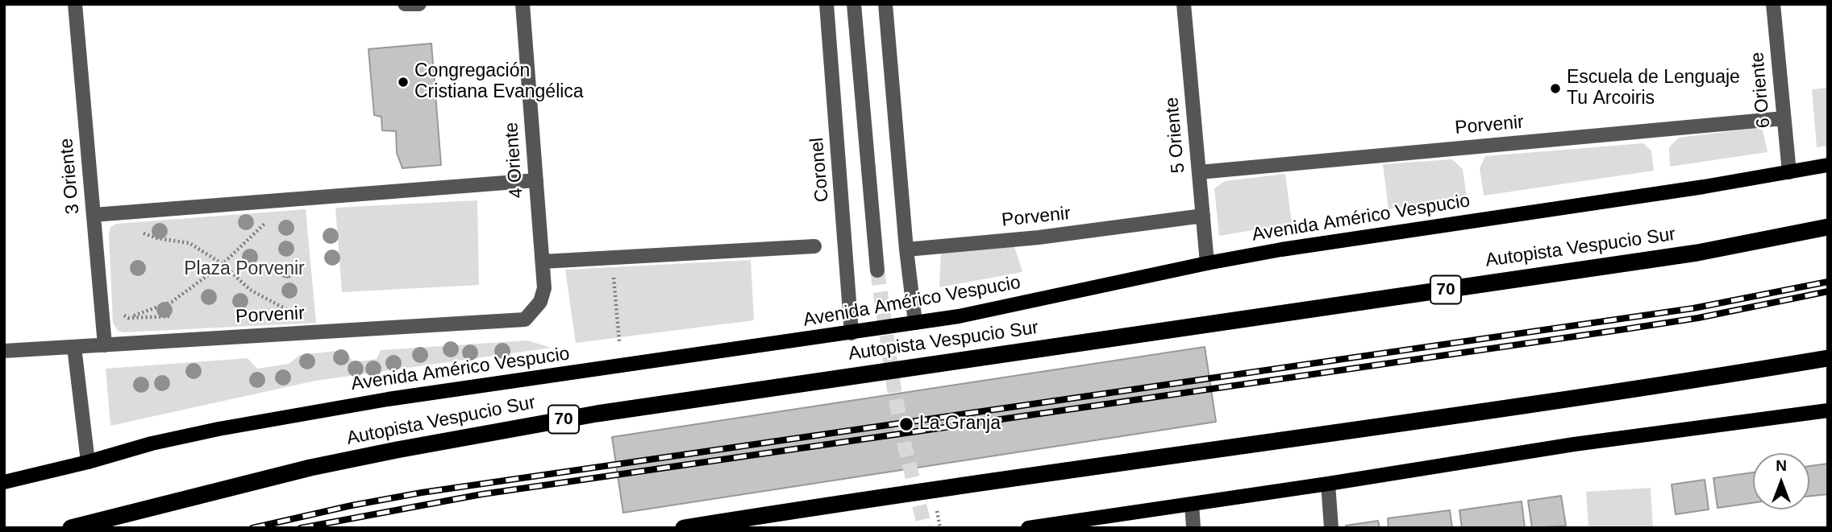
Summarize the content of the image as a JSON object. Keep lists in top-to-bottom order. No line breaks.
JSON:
{"streets":{"highway":["Autopista Vespucio Sur","70"],"main road":["Avenida Américo Vespucio"],"street":["6 Oriente","Porvenir","5 Oriente","4 Oriente","Coronel","3 Oriente"]},"crossings":[["6 Oriente","Porvenir"],["6 Oriente","Avenida Américo Vespucio"],["Porvenir","5 Oriente"],["Porvenir","4 Oriente"],["Porvenir","3 Oriente"],["5 Oriente","Avenida Américo Vespucio"],["Coronel","Avenida Américo Vespucio"]],"parks":["Plaza Porvenir"],"places":["Congregación Cristiana Evangélica","Escuela de Lenguaje Tu Arcoiris","La Granja"],"north":"top"}
